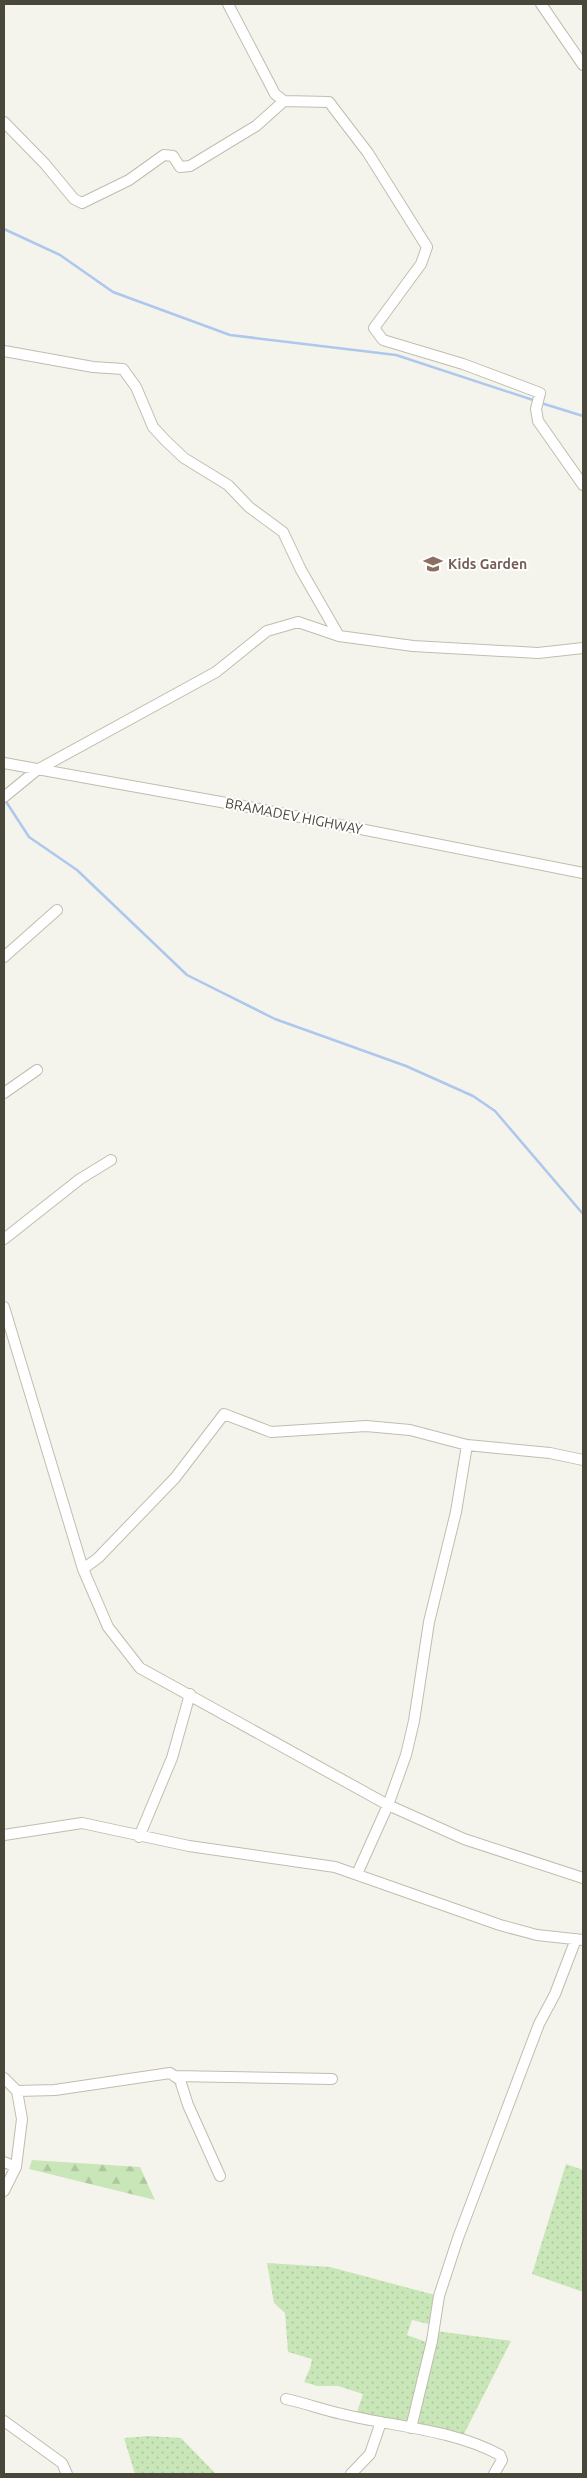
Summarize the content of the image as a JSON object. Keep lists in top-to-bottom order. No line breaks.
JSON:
{"streets":{"street":["BRAMADEV HIGHWAY"]},"places":{"school or university":["Kids Garden"]}}
